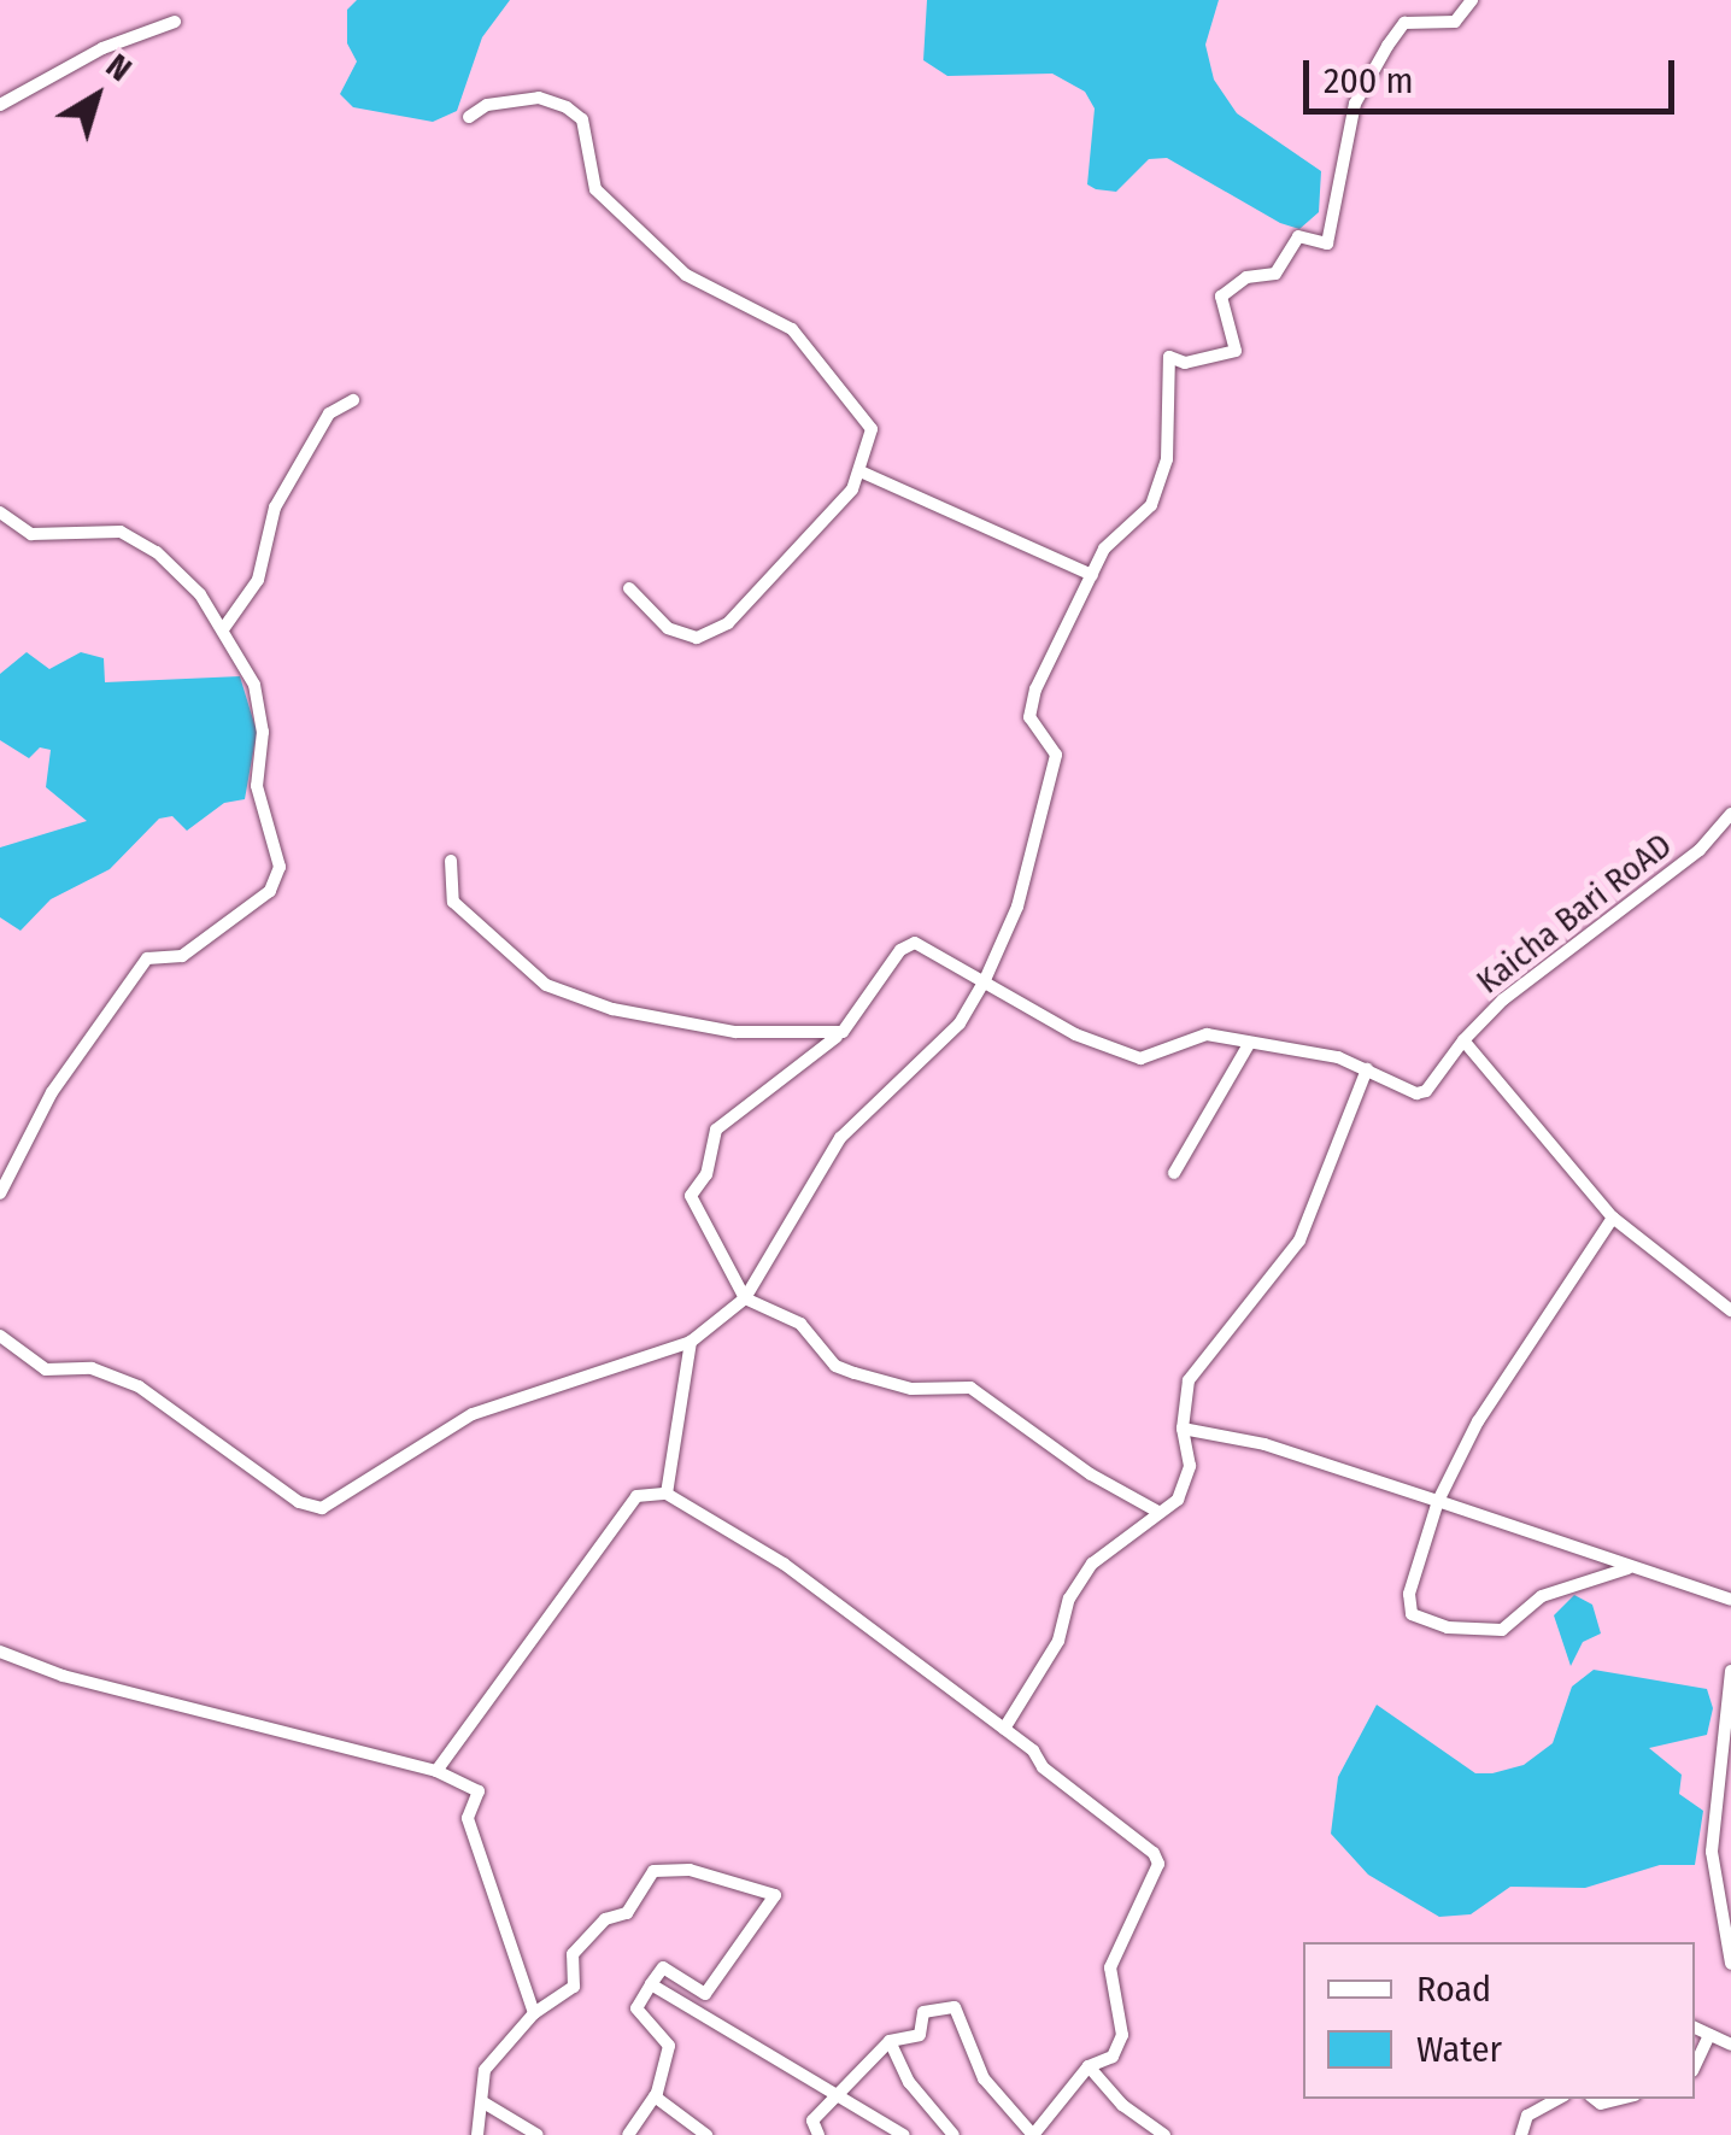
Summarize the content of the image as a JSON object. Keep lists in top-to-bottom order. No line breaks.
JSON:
{"streets":{"street":["Kaicha Bari RoAD"]},"legend":["Road","Water"],"scale_bar":"200 m","north":"top right"}
